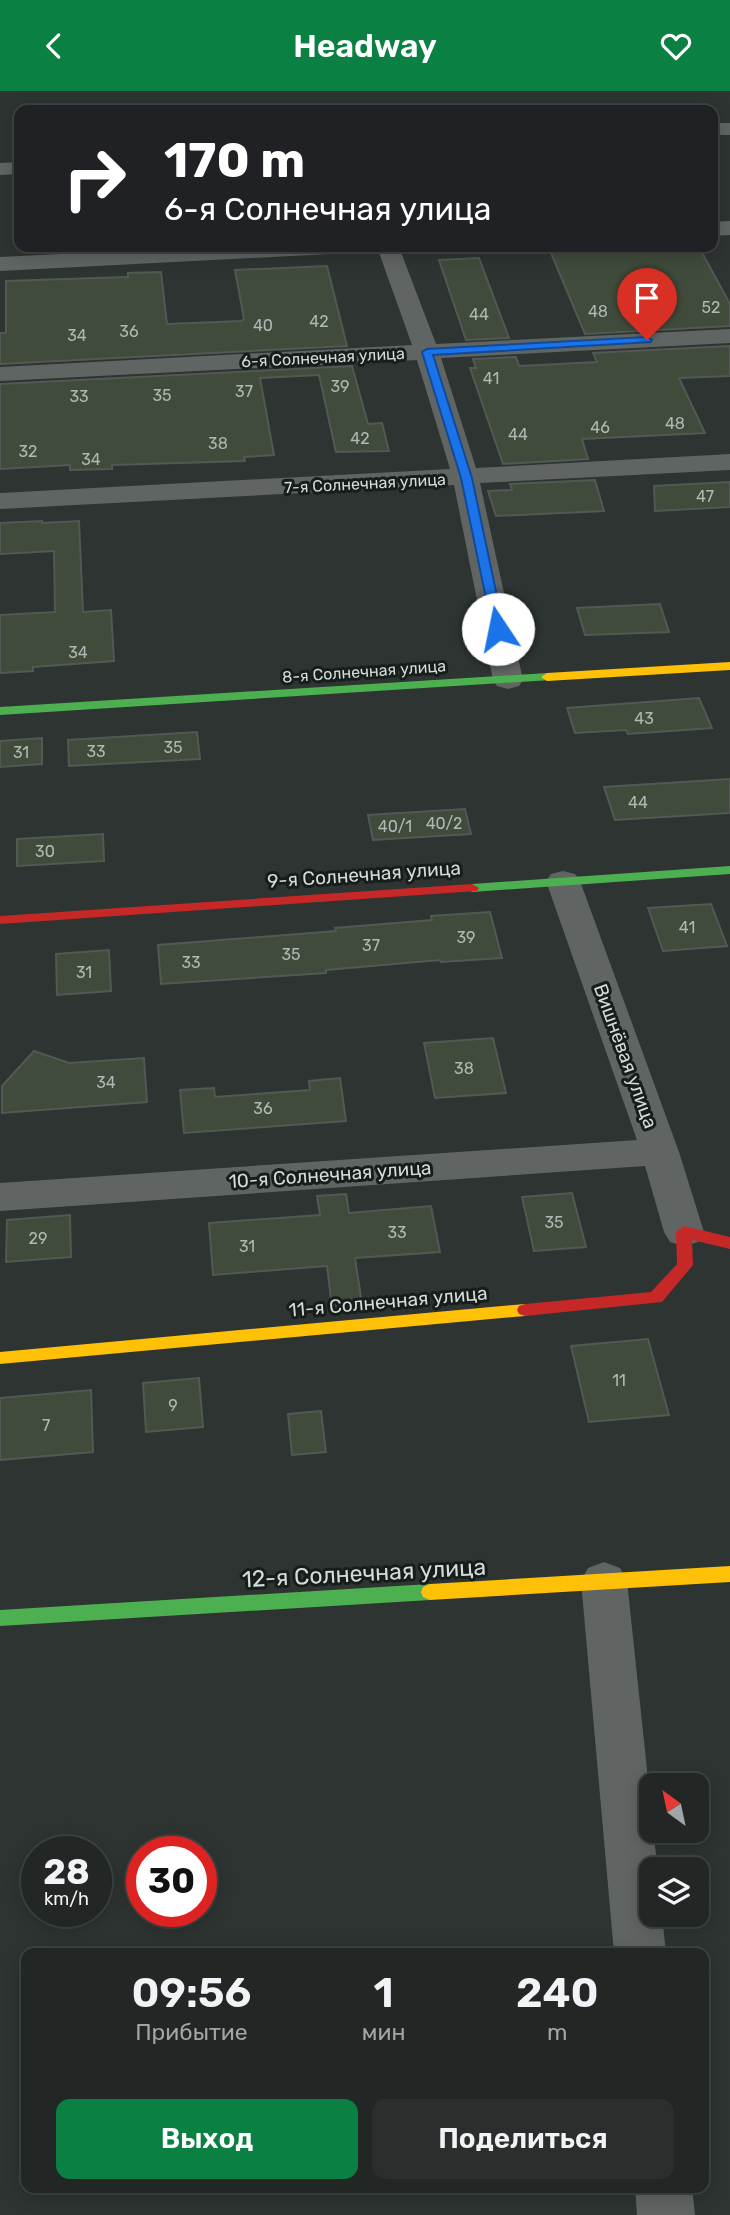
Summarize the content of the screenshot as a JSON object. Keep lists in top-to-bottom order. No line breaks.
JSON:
{"streets":{"street":["6-я Солнечная улица","7-я Солнечная улица","8-я Солнечная улица","9-я Солнечная улица","Вишнёвая улица","10-я Солнечная улица","11-я Солнечная улица","12-я Солнечная улица"]},"crossings":[["9-я Солнечная улица","Вишнёвая улица"],["Вишнёвая улица","10-я Солнечная улица"],["Вишнёвая улица","11-я Солнечная улица"]],"house_numbers":["52","48","44","42","40","36","34","41","39","37","35","33","48","46","44","42","38","32","34","47","34","43","35","33","31","44","40/2","40/1","30","41","39","37","35","33","31","38","34","36","35","33","29","31","11","9","7"],"north":"top left","page":{"header":"Headway","turn":["170 m","6-я Солнечная улица"],"speed":"28 km/h","limit":"30","eta":["09:56","Прибытие","1","мин","240","m"],"buttons":["Выход","Поделиться"]}}
